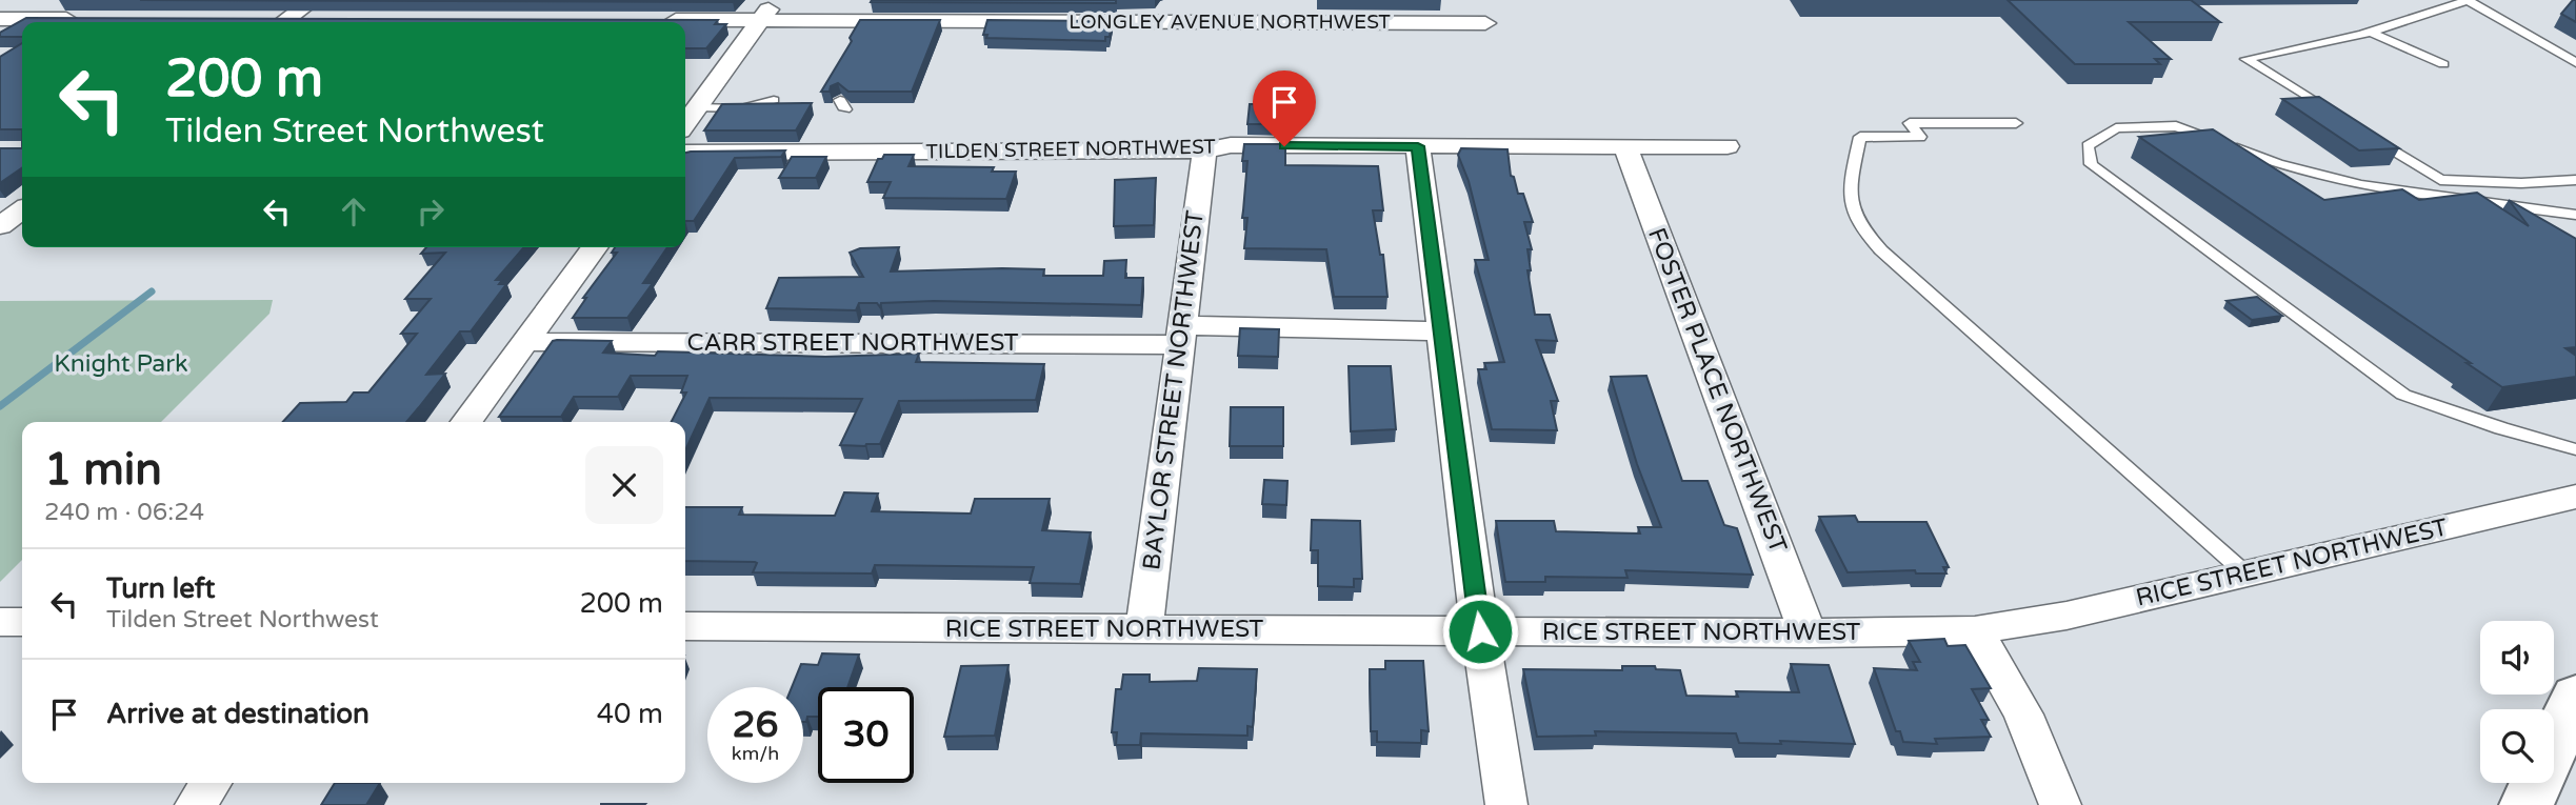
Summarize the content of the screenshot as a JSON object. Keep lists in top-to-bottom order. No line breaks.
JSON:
{"streets":{"street":["LONGLEY AVENUE NORTHWEST","TILDEN STREET NORTHWEST","CARR STREET NORTHWEST","BAYLOR STREET NORTHWEST","FOSTER PLACE NORTHWEST","RICE STREET NORTHWEST"]},"crossings":[["TILDEN STREET NORTHWEST","BAYLOR STREET NORTHWEST"],["TILDEN STREET NORTHWEST","FOSTER PLACE NORTHWEST"],["CARR STREET NORTHWEST","BAYLOR STREET NORTHWEST"],["BAYLOR STREET NORTHWEST","RICE STREET NORTHWEST"],["FOSTER PLACE NORTHWEST","RICE STREET NORTHWEST"]],"parks":["Knight Park"],"page":{"turn":["200 m","Tilden Street Northwest"],"heading":["1 min","240 m · 06:24"],"list":[{"name":"Turn left","note":"Tilden Street Northwest","value":"200 m"},{"name":"Arrive at destination","value":"40 m"}],"speed":"26 km/h","limit":"30"}}
